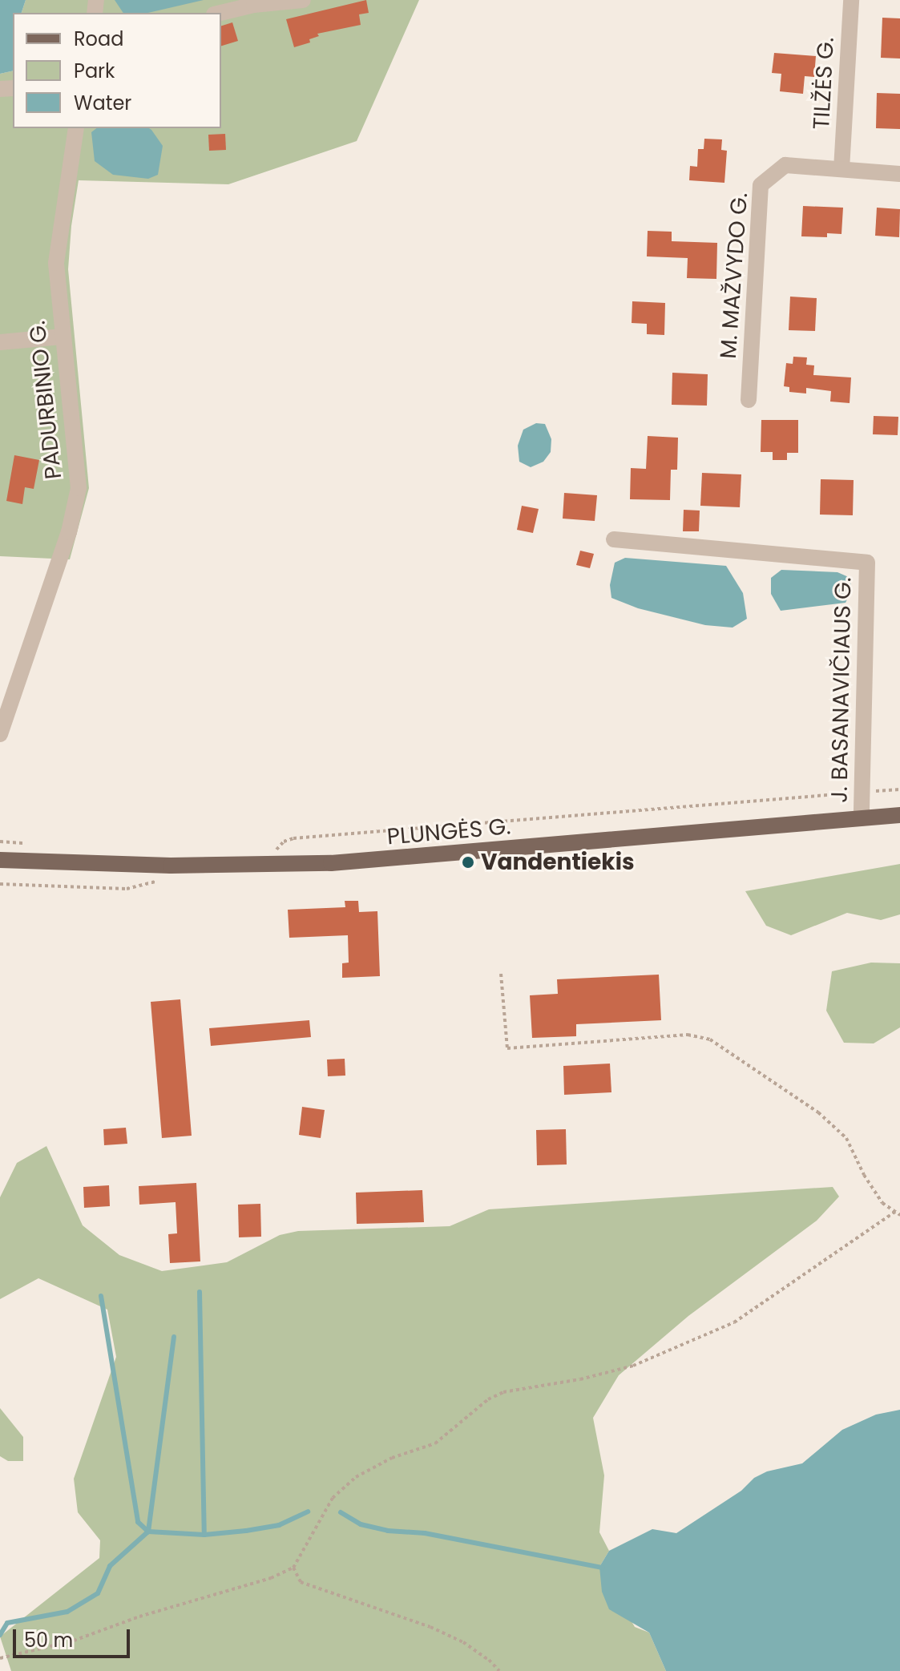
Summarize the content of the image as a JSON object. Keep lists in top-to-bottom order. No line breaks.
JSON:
{"streets":{"main road":["PLUNGĖS G."],"street":["TILŽĖS G.","M. MAŽVYDO G.","PADURBINIO G.","J. BASANAVIČIAUS G."]},"crossings":[["TILŽĖS G.","M. MAŽVYDO G."],["J. BASANAVIČIAUS G.","PLUNGĖS G."]],"places":["Vandentiekis"],"legend":["Road","Park","Water"],"scale_bar":"50 m"}
